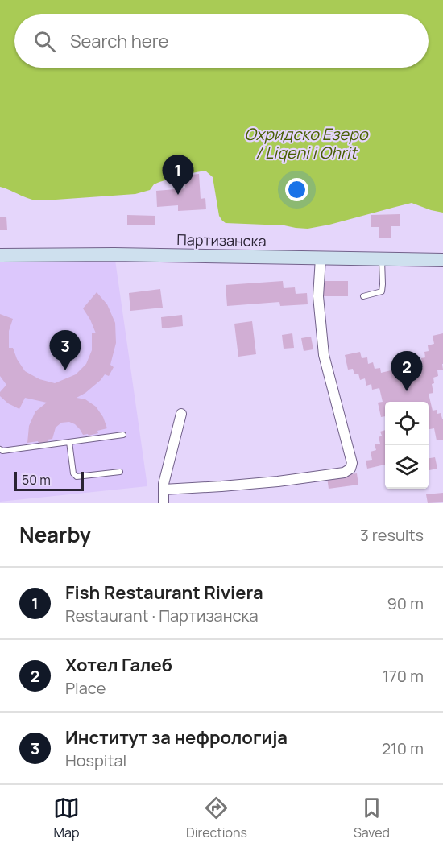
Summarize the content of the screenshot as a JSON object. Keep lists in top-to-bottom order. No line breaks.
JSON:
{"streets":{"main road":["Партизанска"]},"water":["Охридско Езеро / Liqeni i Ohrit"],"scale_bar":"50 m","page":{"search":"Search here","pins":["1","3","2"],"scale":"50 m","heading":["Nearby","3 results"],"list":[{"mark":"1","name":"Fish Restaurant Riviera","note":"Restaurant · Партизанска","value":"90 m"},{"mark":"2","name":"Хотел Галеб","note":"Place","value":"170 m"},{"mark":"3","name":"Институт за нефрологија","note":"Hospital","value":"210 m"}],"nav":["Map","Directions","Saved"]}}
